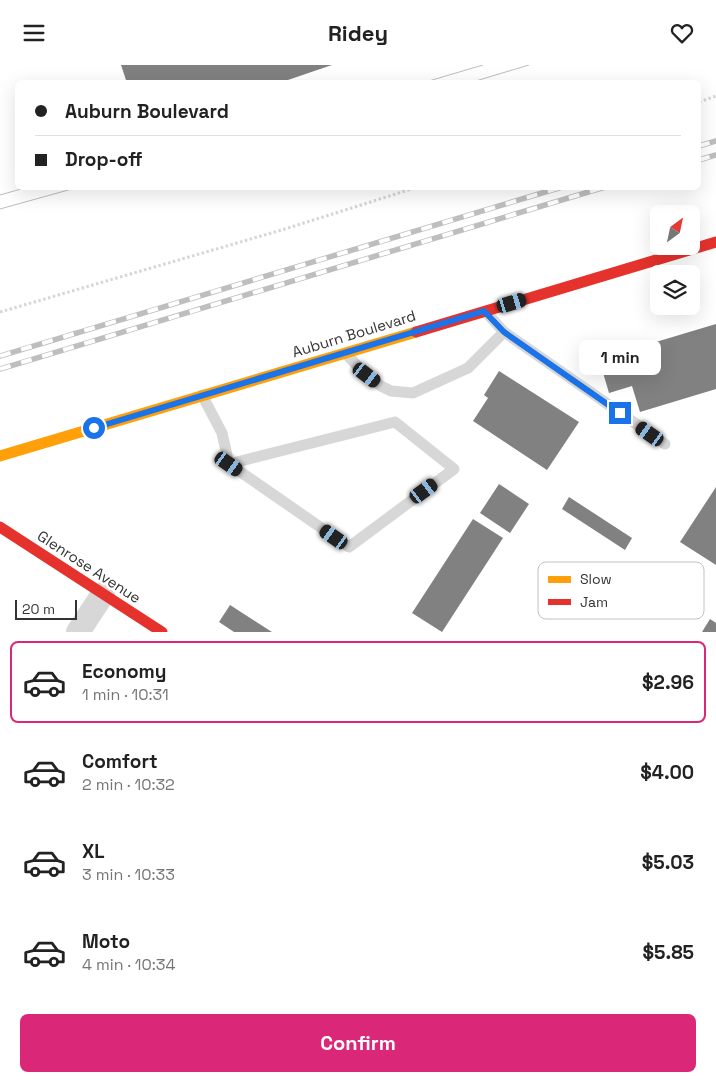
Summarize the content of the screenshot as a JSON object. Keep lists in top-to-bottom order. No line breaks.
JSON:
{"streets":{"street":["Auburn Boulevard","Glenrose Avenue"]},"legend":["Slow","Jam"],"scale_bar":"20 m","north":"top right","page":{"header":"Ridey","banner":["Auburn Boulevard","Drop-off"],"bubble":"1 min","scale":"20 m","list":[{"name":"Economy","note":"1 min · 10:31","value":"$2.96"},{"name":"Comfort","note":"2 min · 10:32","value":"$4.00"},{"name":"XL","note":"3 min · 10:33","value":"$5.03"},{"name":"Moto","note":"4 min · 10:34","value":"$5.85"}],"buttons":"Confirm"}}
